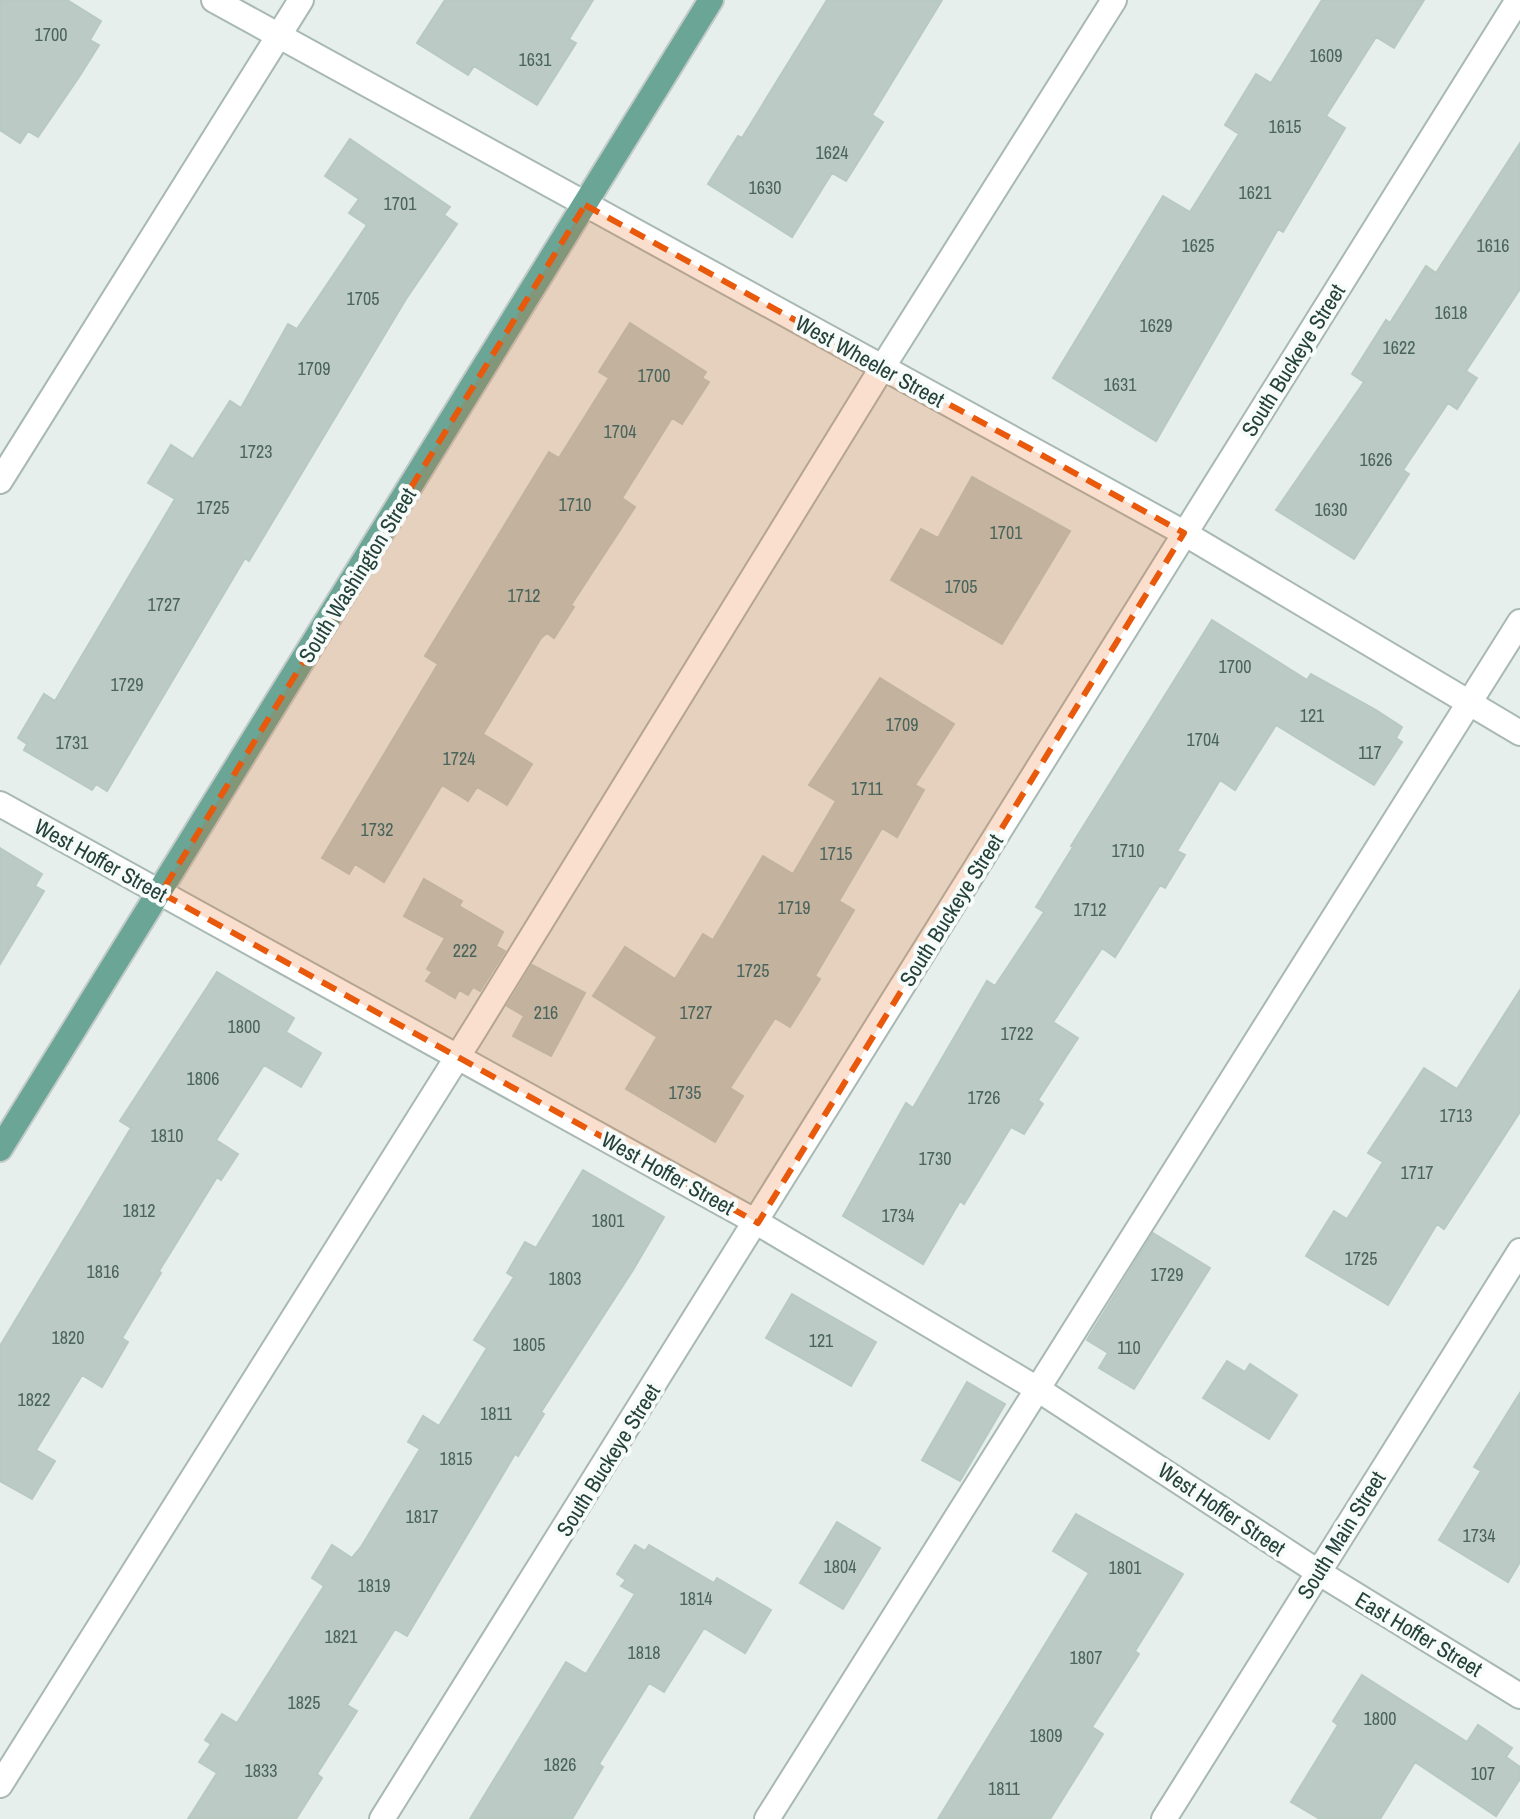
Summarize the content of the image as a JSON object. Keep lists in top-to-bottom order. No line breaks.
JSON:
{"streets":{"main road":["South Washington Street"],"street":["South Buckeye Street","West Wheeler Street","West Hoffer Street","South Main Street","East Hoffer Street"]},"crossings":[["South Buckeye Street","West Wheeler Street"],["South Buckeye Street","West Hoffer Street"],["West Wheeler Street","South Washington Street"],["South Washington Street","West Hoffer Street"],["West Hoffer Street","South Main Street"],["West Hoffer Street","East Hoffer Street"],["South Main Street","East Hoffer Street"]],"house_numbers":["1700","1609","1631","1615","1624","1630","1621","1701","1625","1616","1705","1618","1629","1622","1709","1700","1631","1704","1723","1626","1710","1725","1630","1701","1705","1712","1727","1700","1729","121","1709","1704","1731","117","1724","1711","1732","1710","1715","1719","1712","222","1725","216","1727","1800","1722","1806","1735","1726","1713","1810","1730","1717","1812","1734","1801","1725","1816","1729","1803","1820","121","1805","110","1822","1811","1815","1817","1734","1804","1801","1819","1814","1821","1818","1807","1825","1800","1809","1826","1833","107","1811"]}
